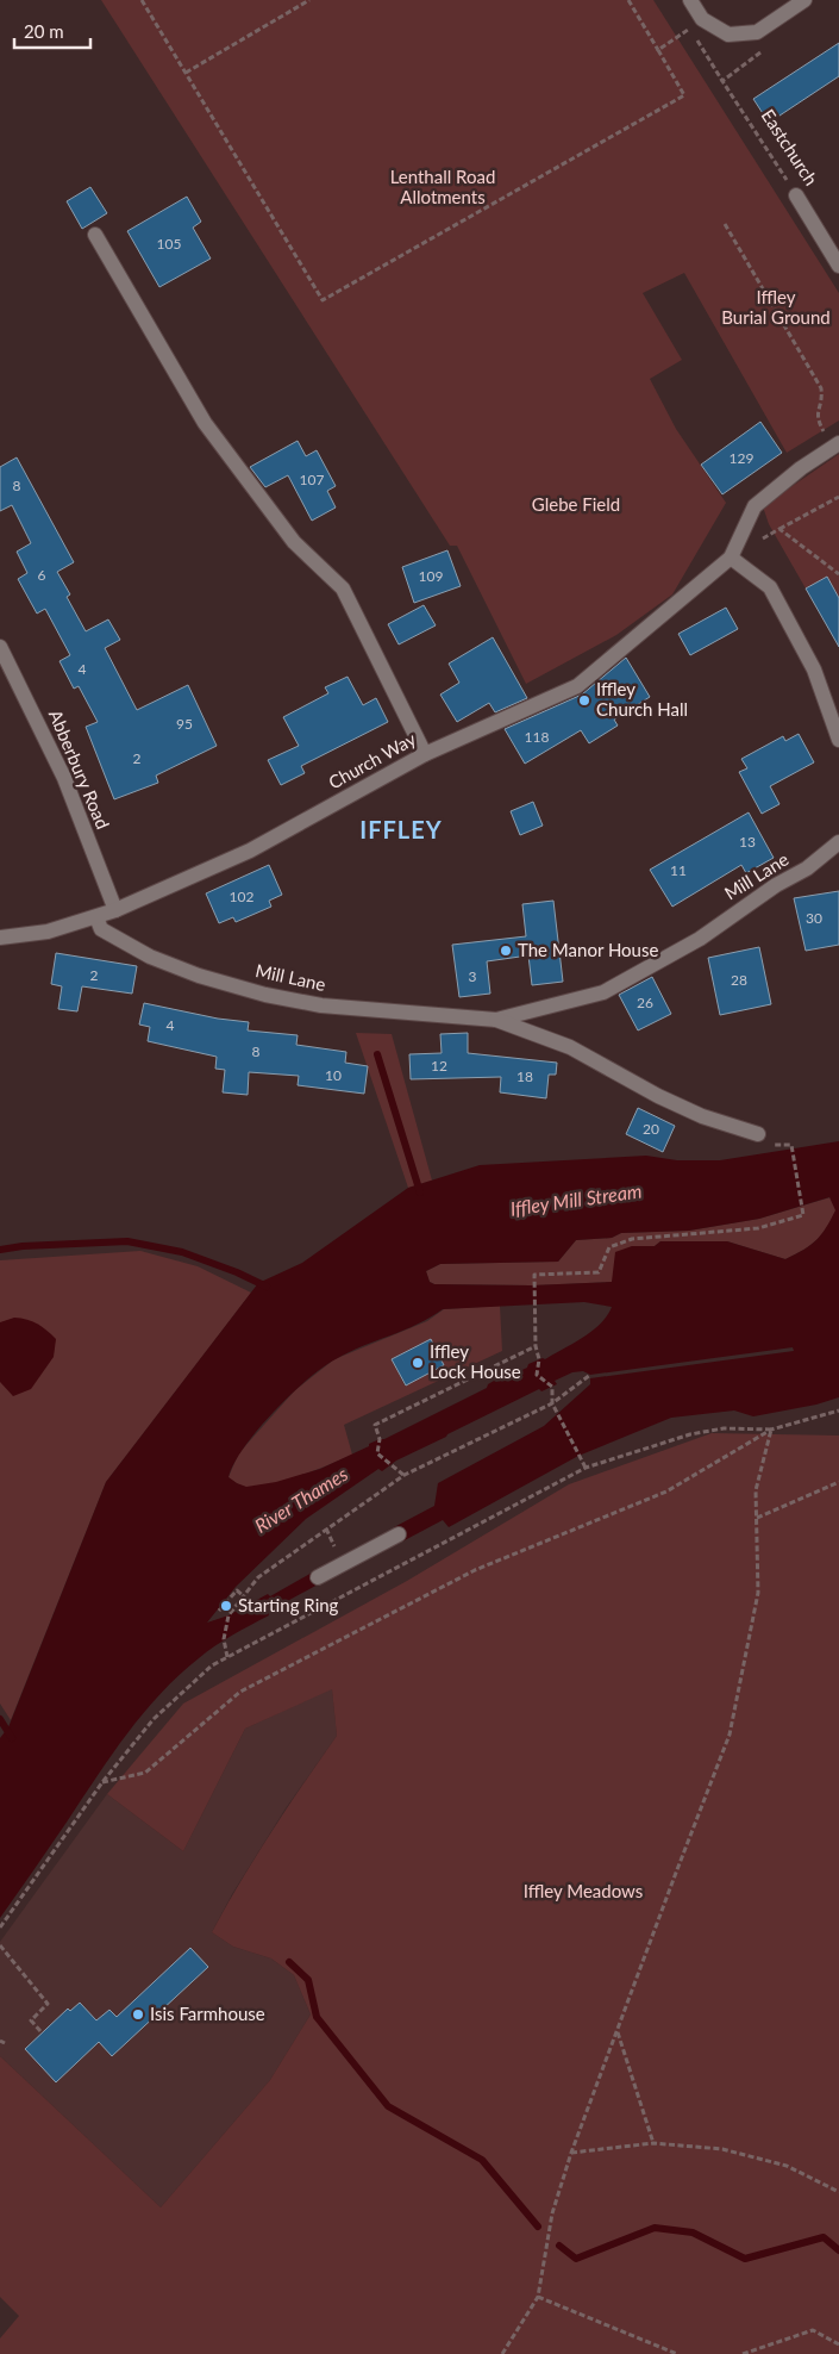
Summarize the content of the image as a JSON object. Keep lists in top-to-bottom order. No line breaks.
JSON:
{"streets":{"street":["Eastchurch","Church Way","Abberbury Road","Mill Lane"]},"crossings":[["Church Way","Abberbury Road"],["Church Way","Mill Lane"]],"districts":["IFFLEY"],"water":["Iffley Mill Stream","River Thames"],"parks":["Lenthall Road Allotments","Iffley Burial Ground","Glebe Field","Iffley Meadows"],"places":["Iffley Church Hall","The Manor House","Iffley Lock House","Starting Ring","Isis Farmhouse"],"house_numbers":["105","129","107","8","6","109","4","95","118","2","13","11","102","30","2","3","28","26","4","8","12","10","18","20"],"scale_bar":"20 m"}
